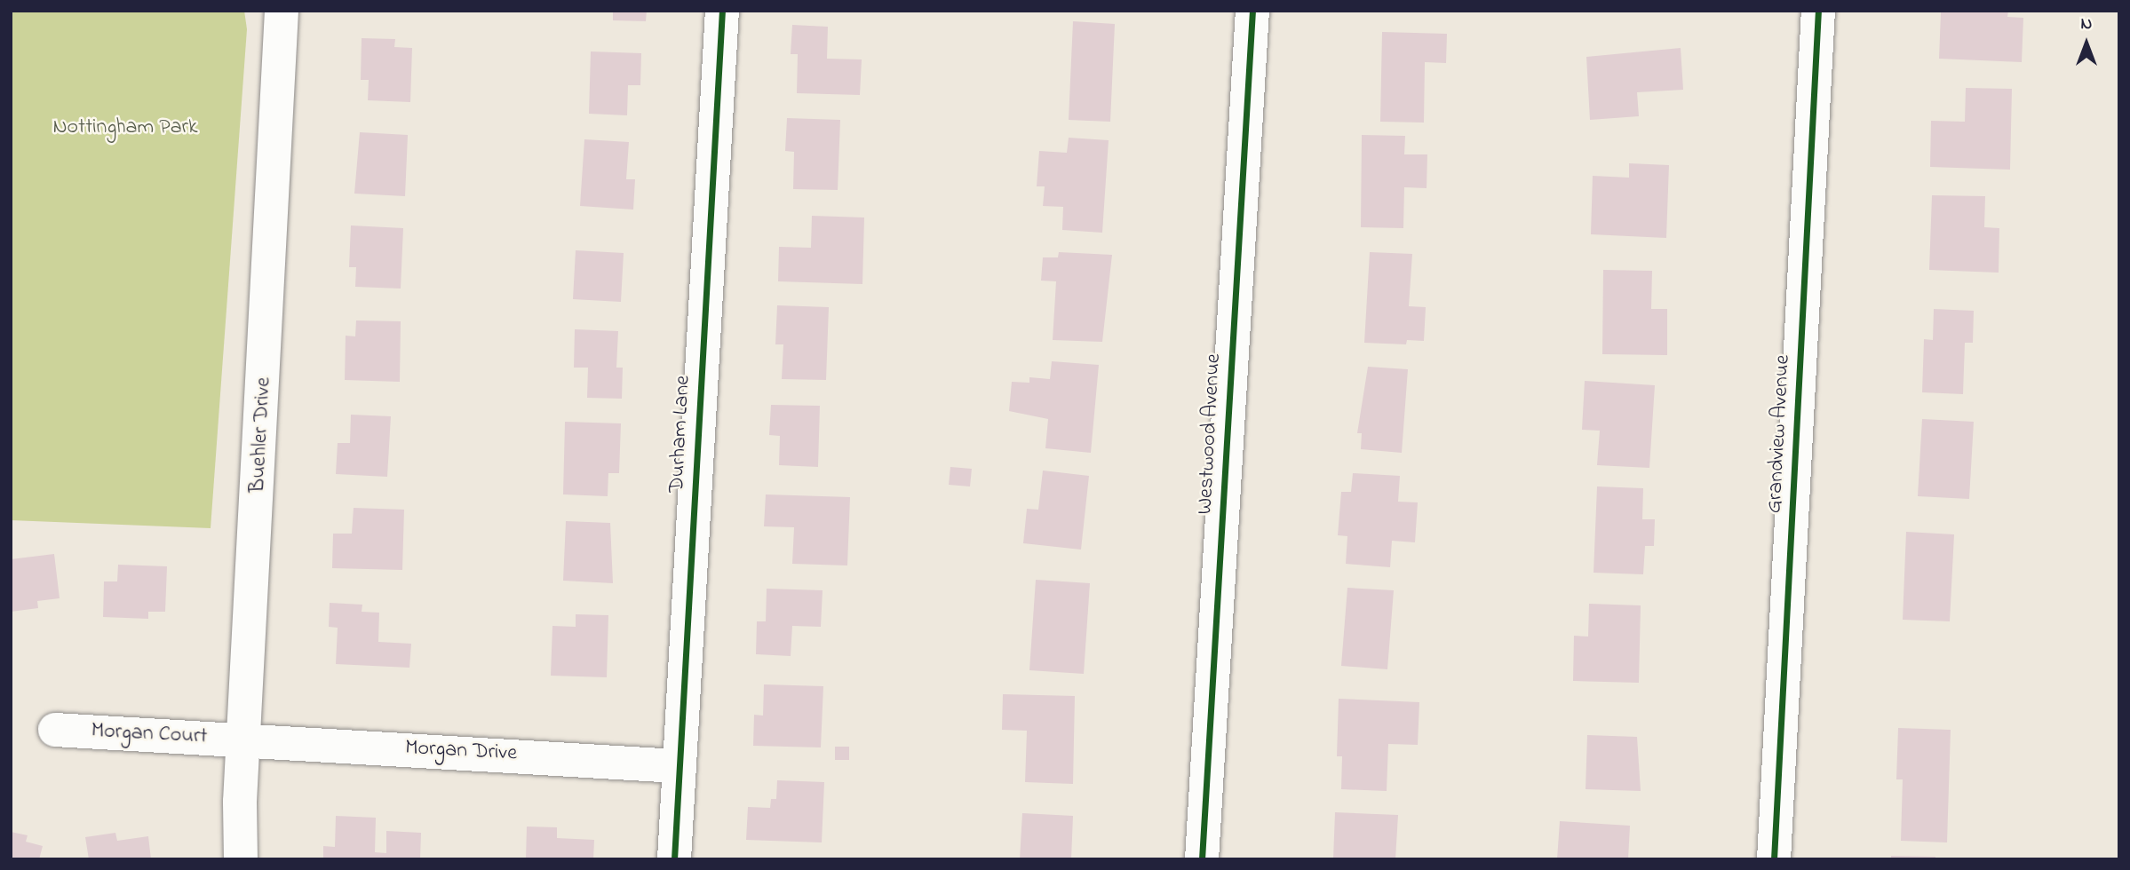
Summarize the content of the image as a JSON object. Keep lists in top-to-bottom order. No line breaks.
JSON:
{"streets":{"street":["Durham Lane","Westwood Avenue","Grandview Avenue","Buehler Drive","Morgan Court","Morgan Drive"]},"crossings":[["Durham Lane","Morgan Drive"],["Buehler Drive","Morgan Court"],["Buehler Drive","Morgan Drive"],["Morgan Court","Morgan Drive"]],"parks":["Nottingham Park"],"north":"top"}
